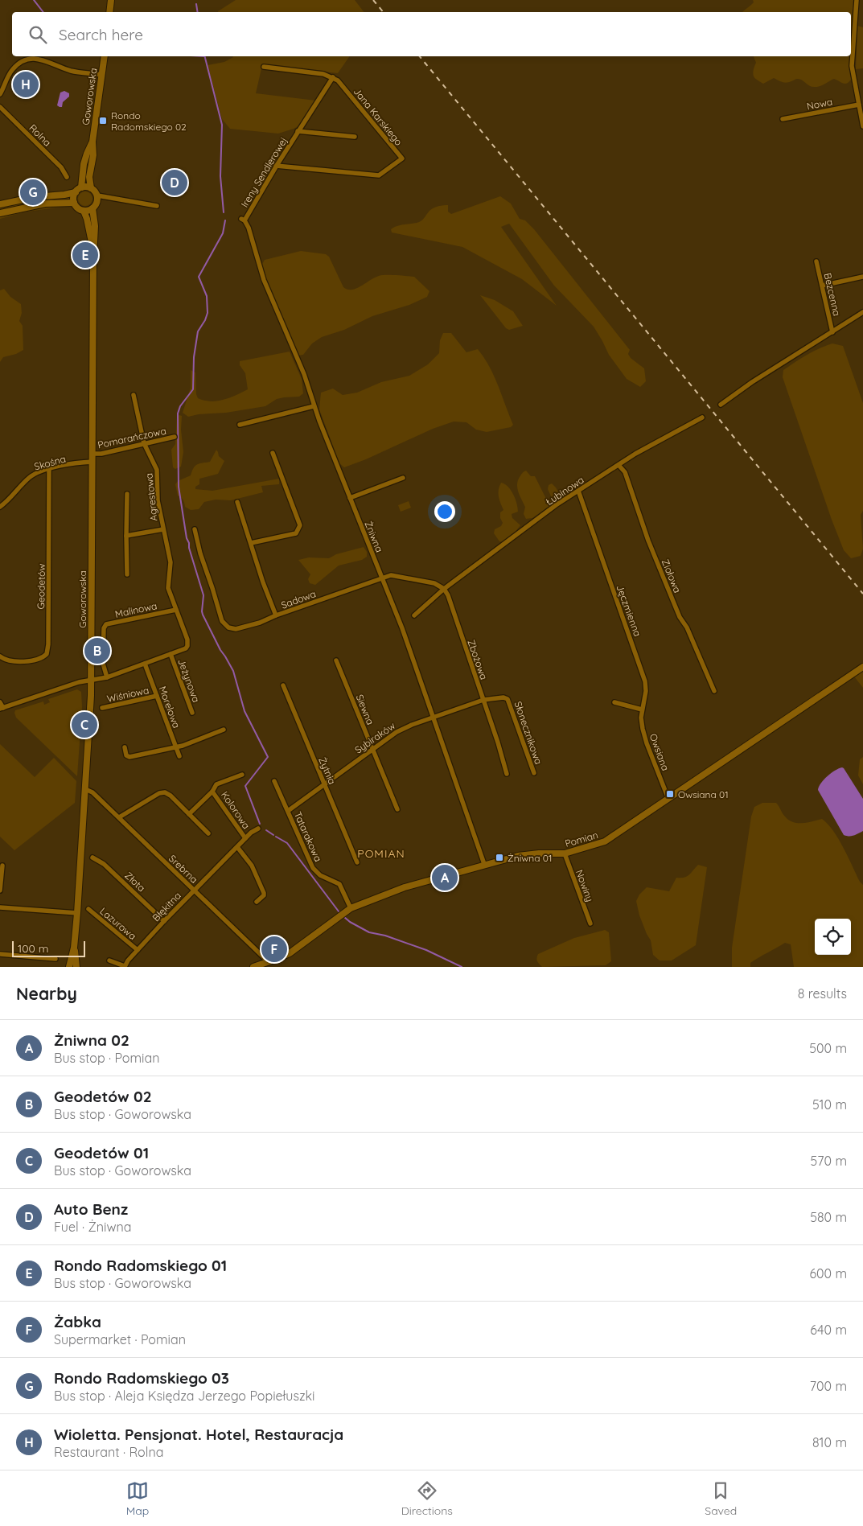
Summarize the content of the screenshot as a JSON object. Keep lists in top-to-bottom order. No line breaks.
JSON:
{"streets":{"street":["Goworowska","Nowa","Jana Karskiego","Rolna","Ireny Sendlerowej","Bezcenna","Pomarańczowa","Skośna","Łubinowa","Agrestowa","Żniwna","Ziołowa","Geodetów","Sadowa","Malinowa","Jęczmienna","Zbożowa","Jeżynowa","Wiśniowa","Morelowa","Siewna","Słonecznikowa","Sybiraków","Owsiana","Żytnia","Kolorowa","Tatarakowa","Pomian","Srebrna","Złota","Nowiny","Błękitna","Lazurowa"]},"crossings":[["Goworowska","Pomarańczowa"],["Goworowska","Skośna"],["Goworowska","Srebrna"],["Jana Karskiego","Ireny Sendlerowej"],["Ireny Sendlerowej","Żniwna"],["Pomarańczowa","Agrestowa"],["Skośna","Geodetów"],["Łubinowa","Ziołowa"],["Łubinowa","Jęczmienna"],["Łubinowa","Zbożowa"],["Agrestowa","Malinowa"],["Agrestowa","Jeżynowa"],["Żniwna","Sadowa"],["Żniwna","Sybiraków"],["Żniwna","Pomian"],["Jęczmienna","Owsiana"],["Zbożowa","Słonecznikowa"],["Zbożowa","Sybiraków"],["Wiśniowa","Morelowa"],["Siewna","Sybiraków"],["Słonecznikowa","Sybiraków"],["Sybiraków","Żytnia"],["Sybiraków","Tatarakowa"],["Owsiana","Pomian"],["Kolorowa","Błękitna"],["Tatarakowa","Pomian"],["Pomian","Srebrna"],["Pomian","Nowiny"],["Srebrna","Błękitna"],["Złota","Błękitna"],["Błękitna","Lazurowa"]],"districts":["POMIAN"],"places":{"transit":["Rondo Radomskiego 02","Owsiana 01","Żniwna 01"]},"scale_bar":"100 m","page":{"search":"Search here","pins":["H","D","G","E","B","C","A","F"],"scale":"100 m","heading":["Nearby","8 results"],"list":[{"mark":"A","name":"Żniwna 02","note":"Bus stop · Pomian","value":"500 m"},{"mark":"B","name":"Geodetów 02","note":"Bus stop · Goworowska","value":"510 m"},{"mark":"C","name":"Geodetów 01","note":"Bus stop · Goworowska","value":"570 m"},{"mark":"D","name":"Auto Benz","note":"Fuel · Żniwna","value":"580 m"},{"mark":"E","name":"Rondo Radomskiego 01","note":"Bus stop · Goworowska","value":"600 m"},{"mark":"F","name":"Żabka","note":"Supermarket · Pomian","value":"640 m"},{"mark":"G","name":"Rondo Radomskiego 03","note":"Bus stop · Aleja Księdza Jerzego Popiełuszki","value":"700 m"},{"mark":"H","name":"Wioletta. Pensjonat. Hotel, Restauracja","note":"Restaurant · Rolna","value":"810 m"}],"nav":["Map","Directions","Saved"]}}
